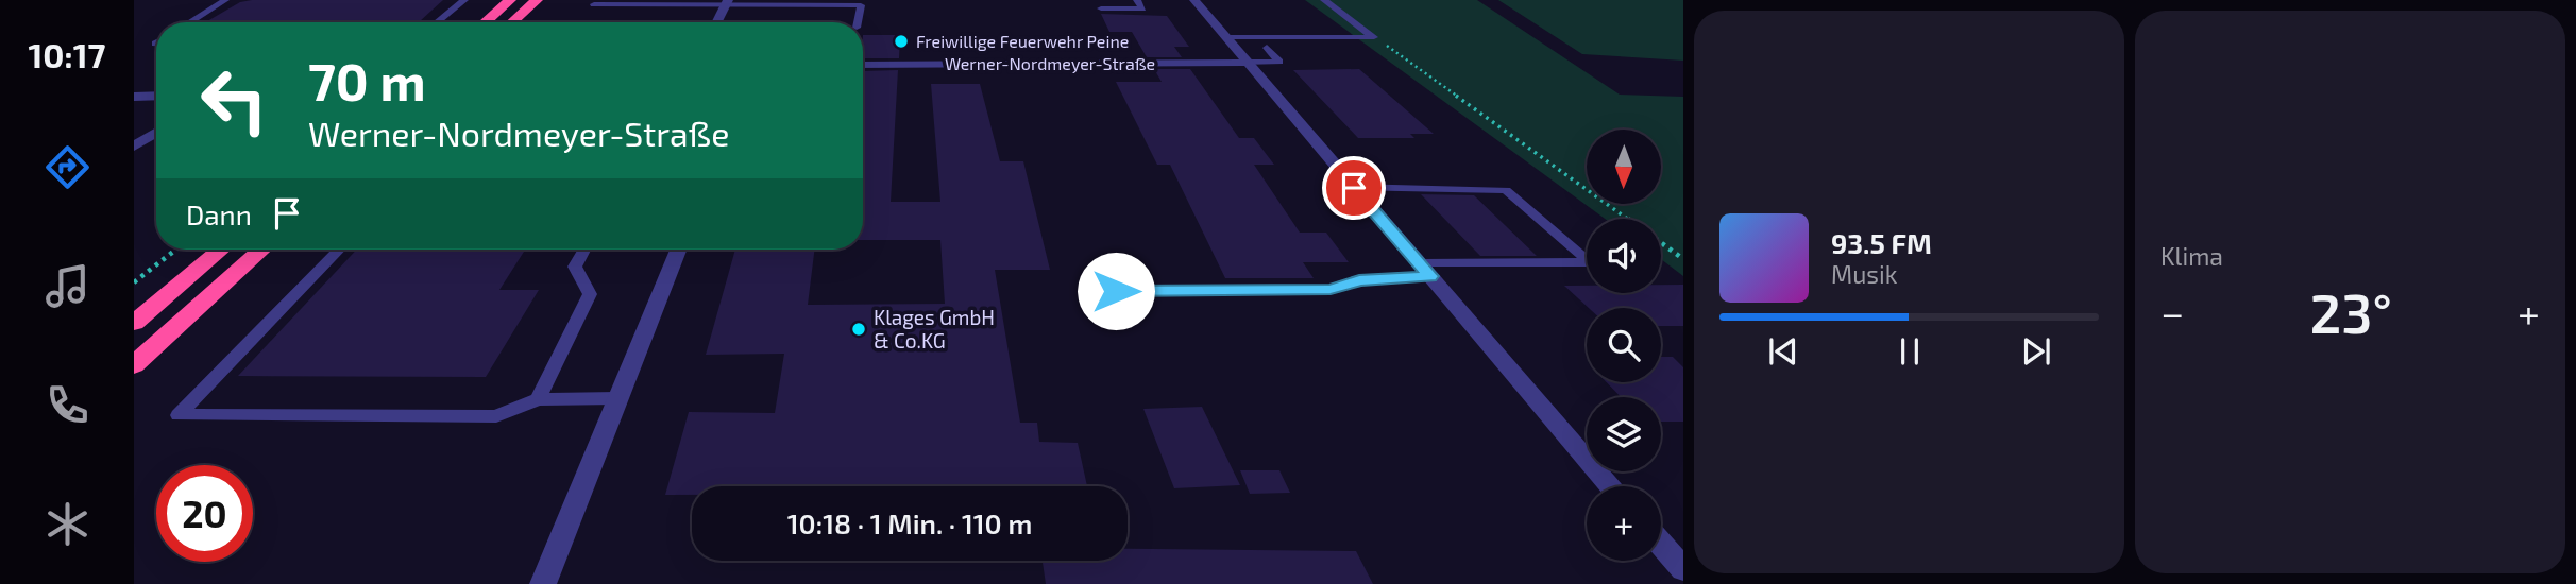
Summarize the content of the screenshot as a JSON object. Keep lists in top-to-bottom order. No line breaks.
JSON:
{"streets":{"street":["Werner-Nordmeyer-Straße"]},"places":["Freiwillige Feuerwehr Peine","Klages GmbH & Co.KG"],"north":"bottom","page":{"tabs":"10:17","tile":"Klima","turn":["70 m","Werner-Nordmeyer-Straße"],"map_buttons":"+","then":"Dann","song":["93.5 FM","Musik"],"heat":["−","23°","+"],"limit":"20","trip":"10:18 · 1 Min. · 110 m"}}
